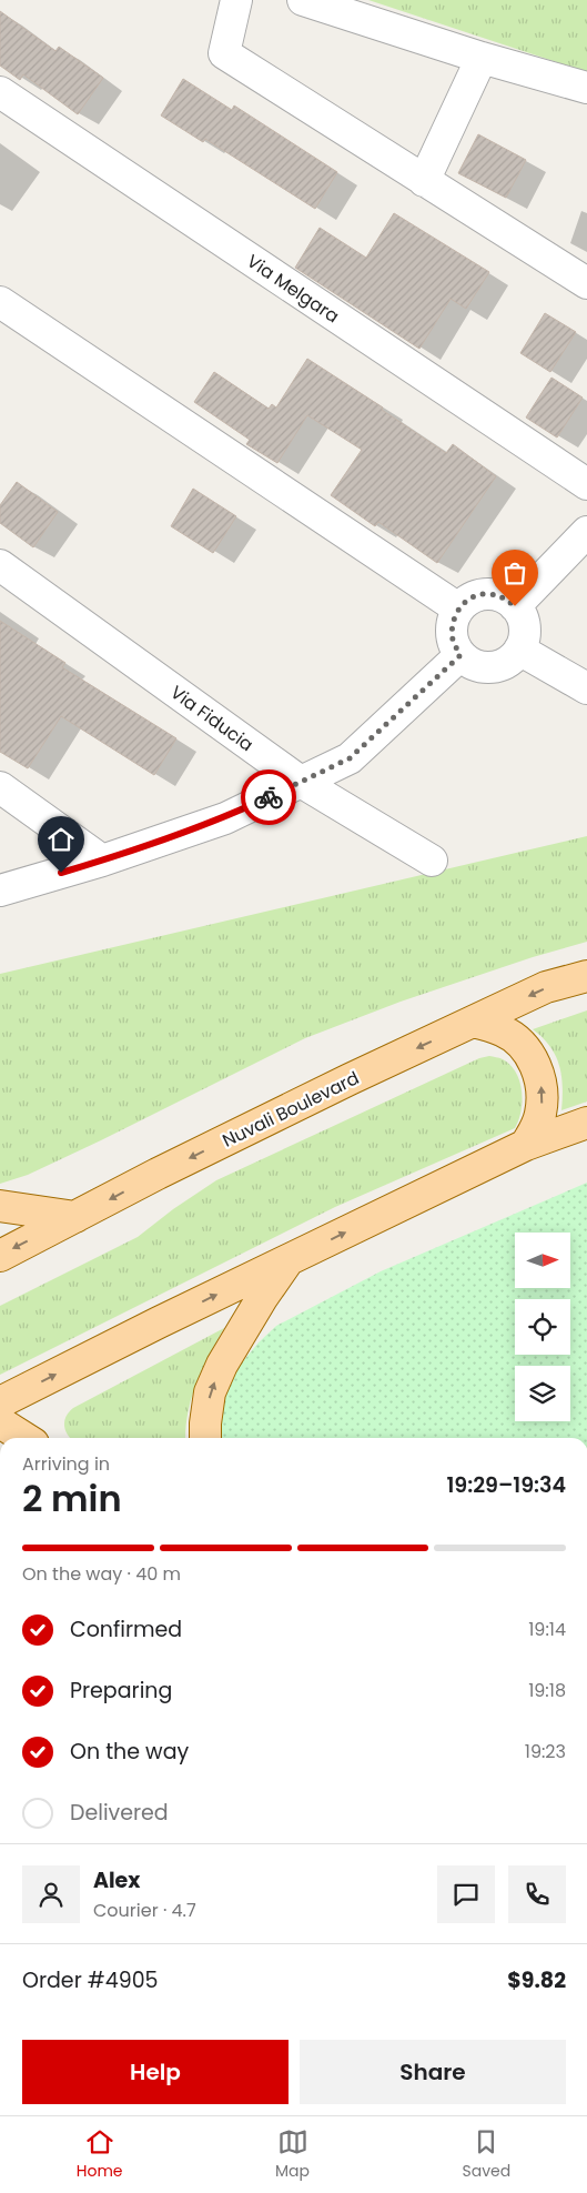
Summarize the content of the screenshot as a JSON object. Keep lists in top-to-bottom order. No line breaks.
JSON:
{"streets":{"main road":["Nuvali Boulevard"],"street":["Via Melgara","Via Fiducia"]},"north":"right","page":{"heading":["2 min","Arriving in","19:29–19:34"],"panel":["Alex","Courier · 4.7","Order #4905","$9.82"],"bar":"On the way · 40 m","list":[["Confirmed","19:14"],["Preparing","19:18"],["On the way","19:23"],"Delivered"],"buttons":["Help","Share"],"tabs":["Home","Map","Saved"]}}
